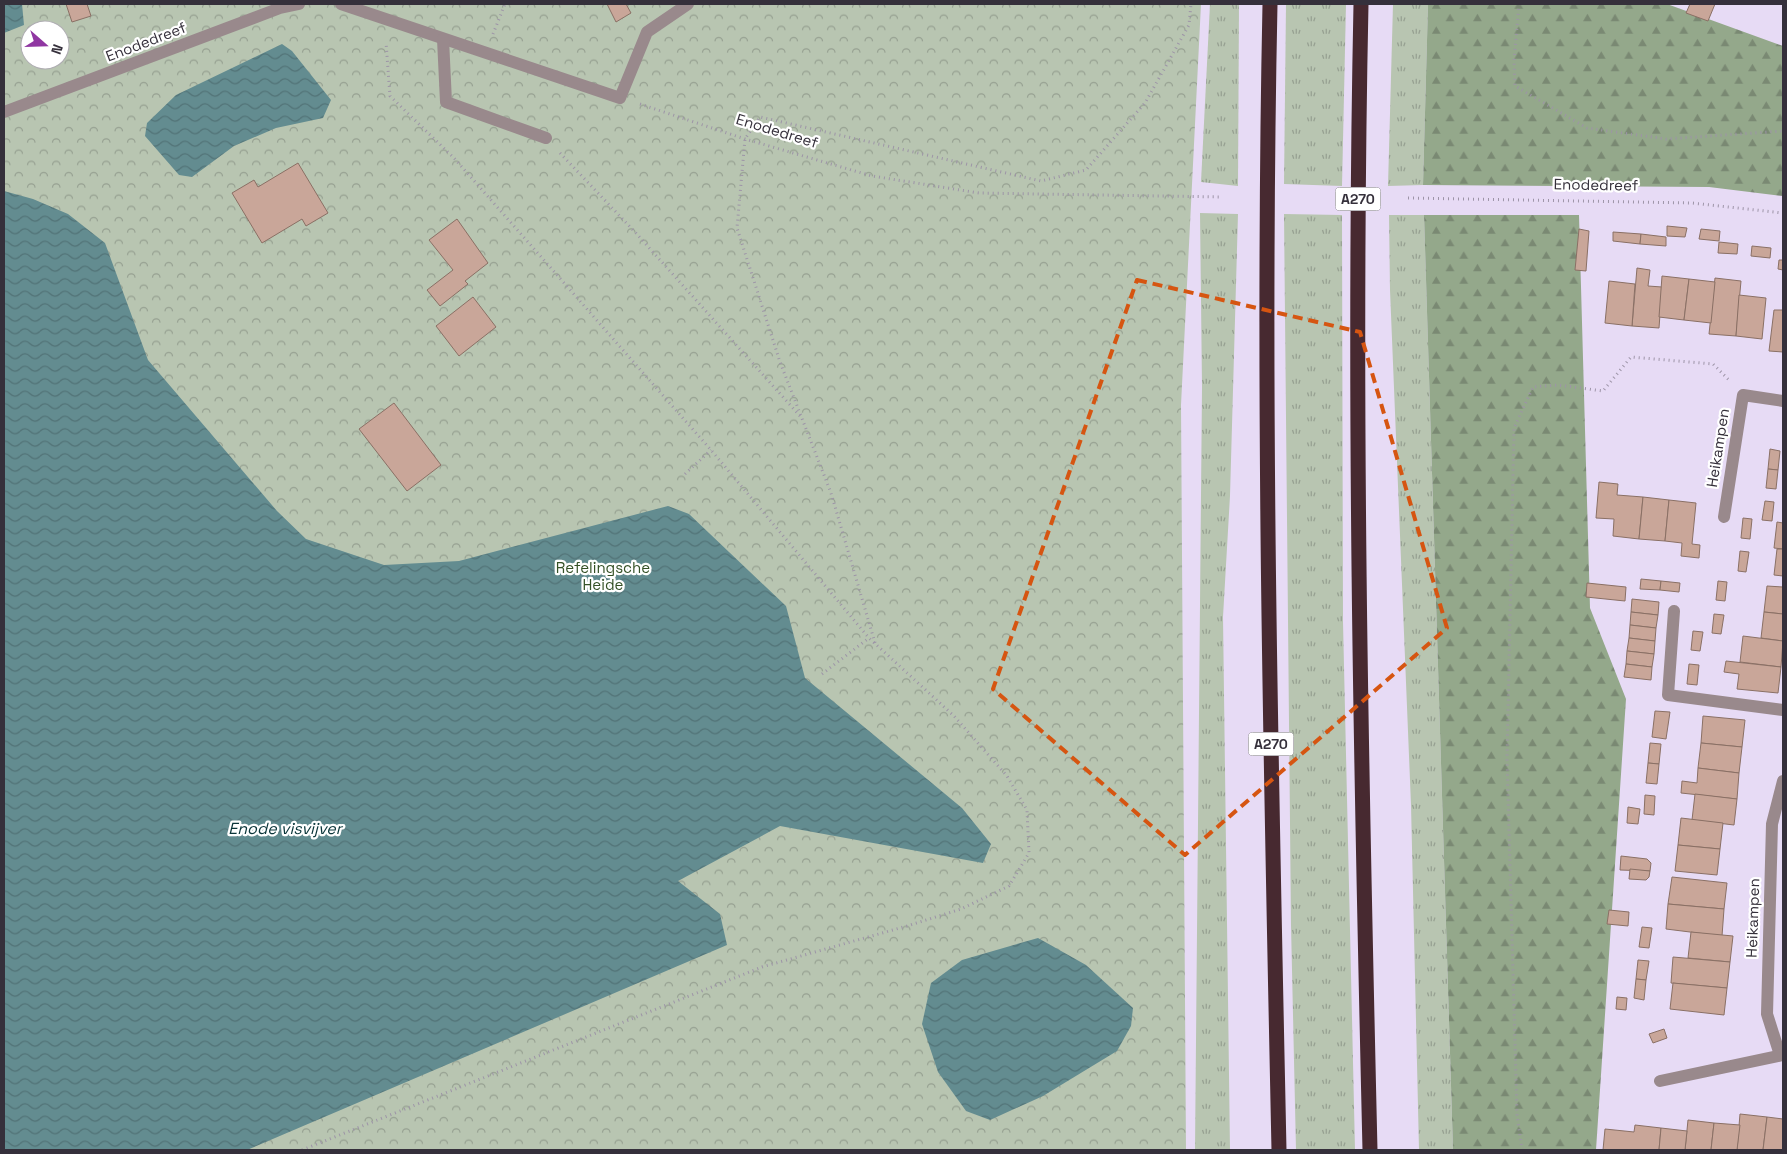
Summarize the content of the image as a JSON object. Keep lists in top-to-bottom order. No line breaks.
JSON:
{"streets":{"highway":["A270"],"street":["Enodedreef","Heikampen"]},"water":["Enode visvijver"],"parks":["Refelingsche Heide"],"north":"right"}
